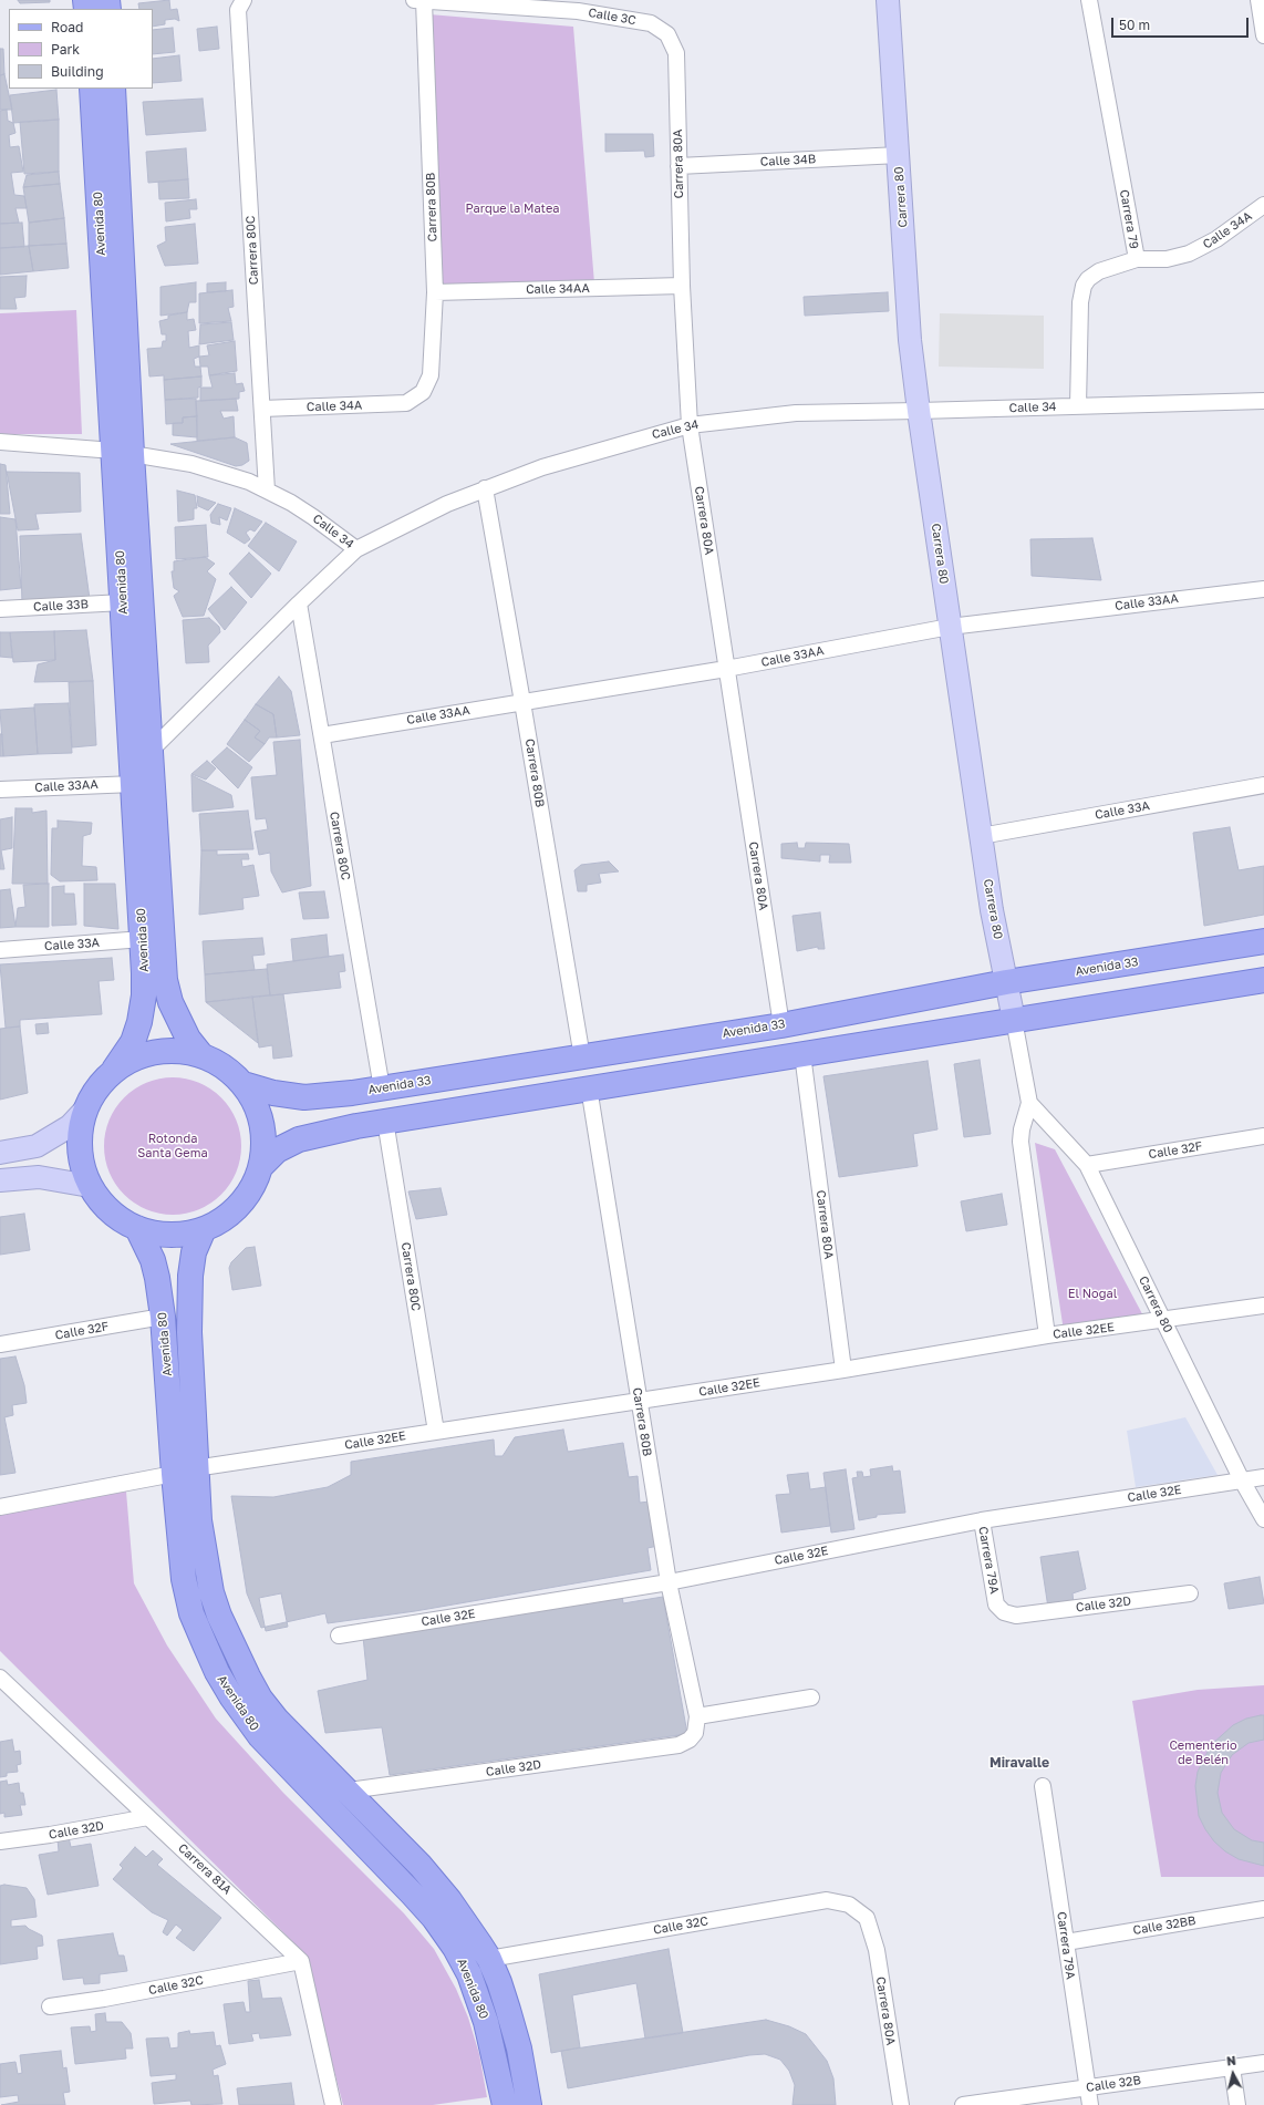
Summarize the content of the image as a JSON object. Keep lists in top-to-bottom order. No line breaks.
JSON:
{"streets":{"main road":["Avenida 80","Avenida 33"],"street":["Calle 3C","Calle 34B","Carrera 80A","Carrera 80","Carrera 80B","Carrera 79","Calle 34A","Carrera 80C","Calle 34AA","Calle 34","Calle 33AA","Calle 33B","Calle 33A","Calle 32F","Calle 32EE","Calle 32E","Carrera 79A","Calle 32D","Carrera 81A","Calle 32C","Calle 32BB","Calle 32B"]},"crossings":[["Calle 3C","Carrera 80A"],["Calle 3C","Carrera 80B"],["Calle 34B","Carrera 80A"],["Calle 34B","Carrera 80"],["Carrera 80A","Calle 34AA"],["Carrera 80A","Calle 34"],["Carrera 80A","Calle 33AA"],["Carrera 80A","Avenida 33"],["Carrera 80A","Calle 32EE"],["Carrera 80A","Calle 32C"],["Carrera 80","Calle 34"],["Carrera 80","Calle 33AA"],["Carrera 80","Calle 33A"],["Carrera 80","Avenida 33"],["Carrera 80","Calle 32F"],["Carrera 80","Calle 32EE"],["Carrera 80","Calle 32E"],["Carrera 80B","Calle 34A"],["Carrera 80B","Calle 34AA"],["Carrera 80B","Calle 34"],["Carrera 80B","Calle 33AA"],["Carrera 80B","Avenida 33"],["Carrera 80B","Calle 32EE"],["Carrera 80B","Calle 32E"],["Carrera 80B","Calle 32D"],["Carrera 79","Calle 34A"],["Carrera 79","Calle 34"],["Avenida 80","Calle 34"],["Avenida 80","Calle 33AA"],["Avenida 80","Calle 33B"],["Avenida 80","Calle 33A"],["Avenida 80","Calle 32F"],["Avenida 80","Calle 32EE"],["Avenida 80","Calle 32D"],["Avenida 80","Calle 32C"],["Calle 34A","Carrera 80C"],["Carrera 80C","Calle 34"],["Carrera 80C","Calle 33AA"],["Carrera 80C","Avenida 33"],["Carrera 80C","Calle 32EE"],["Calle 32E","Carrera 79A"],["Carrera 79A","Calle 32D"],["Carrera 79A","Calle 32BB"],["Carrera 79A","Calle 32B"],["Calle 32D","Carrera 81A"],["Carrera 81A","Calle 32C"]],"districts":["Miravalle"],"parks":["Parque la Matea","Rotonda Santa Gema","El Nogal","Cementerio de Belén"],"legend":["Road","Park","Building"],"scale_bar":"50 m","north":"top"}
